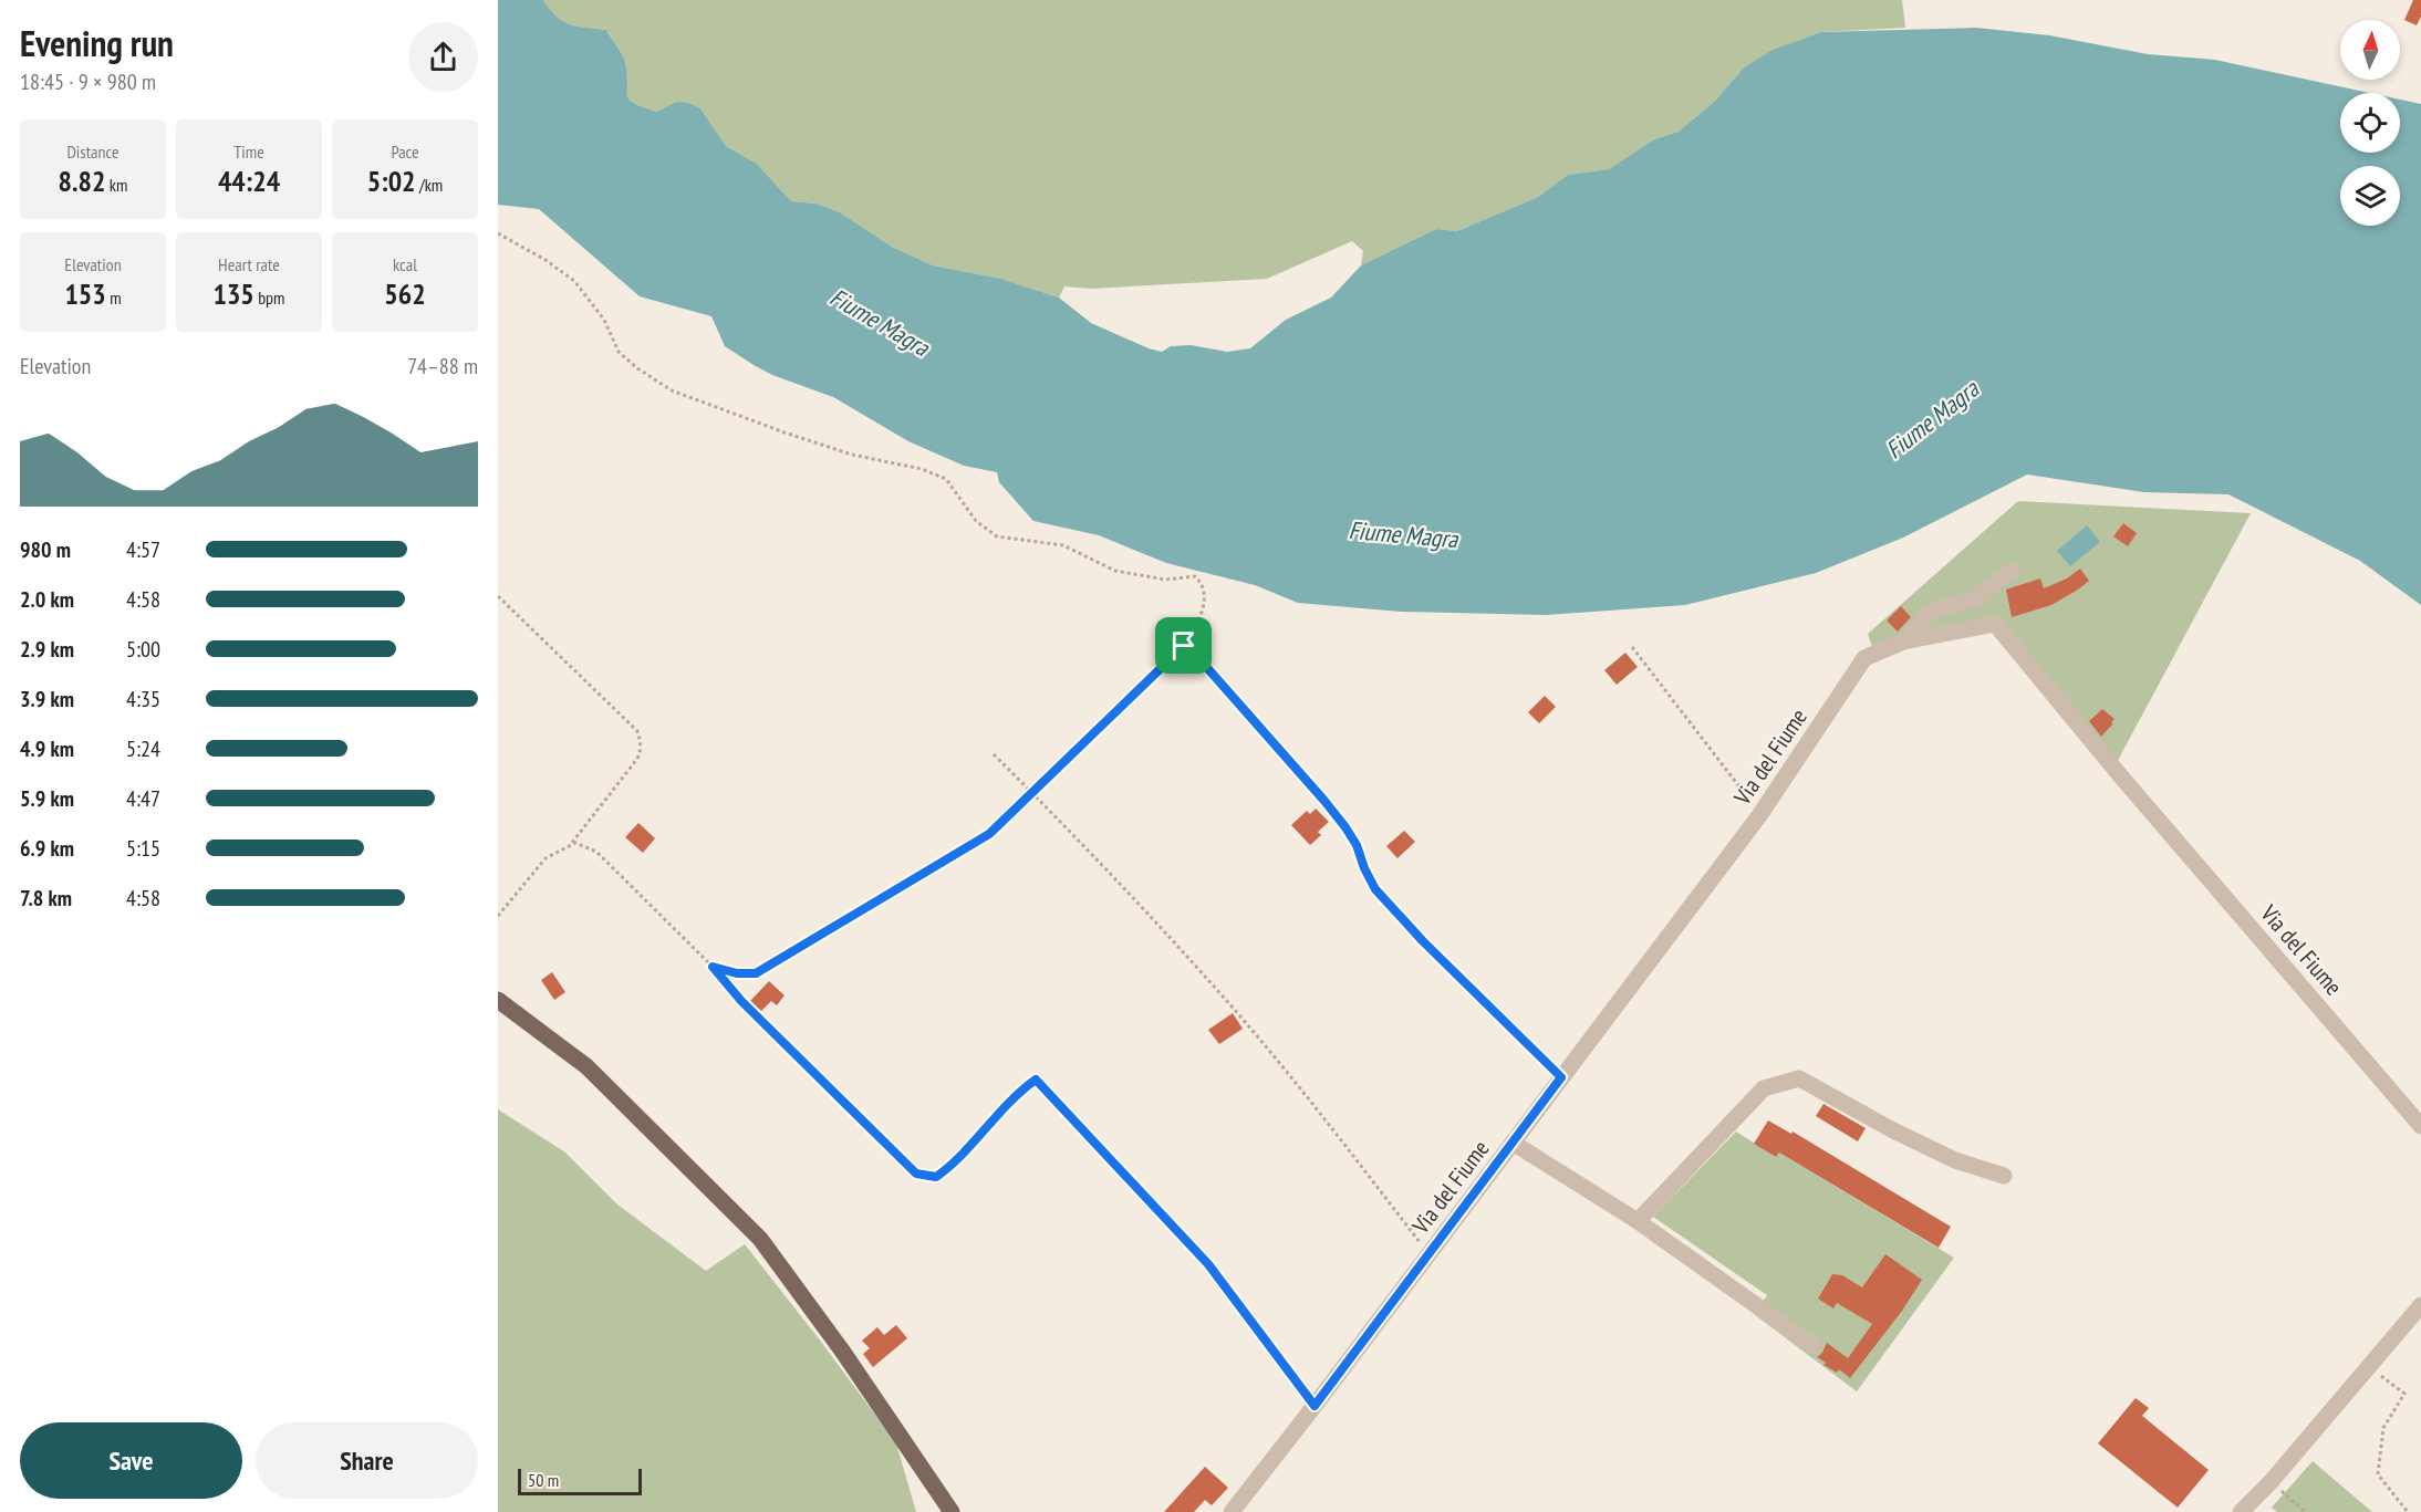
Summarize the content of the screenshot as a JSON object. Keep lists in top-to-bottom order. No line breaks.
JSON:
{"streets":{"street":["Via del Fiume"]},"water":["Fiume Magra"],"scale_bar":"50 m","north":"top","page":{"heading":["Evening run","18:45 · 9 × 980 m"],"stats":[["Distance","8.82 km"],["Time","44:24"],["Pace","5:02 /km"],["Elevation","153 m"],["Heart rate","135 bpm"],["kcal","562"]],"chart":["Elevation","74–88 m"],"list":[{"name":"980 m","note":"4:57"},{"name":"2.0 km","note":"4:58"},{"name":"2.9 km","note":"5:00"},{"name":"3.9 km","note":"4:35"},{"name":"4.9 km","note":"5:24"},{"name":"5.9 km","note":"4:47"},{"name":"6.9 km","note":"5:15"},{"name":"7.8 km","note":"4:58"}],"buttons":["Save","Share"],"scale":"50 m"}}
